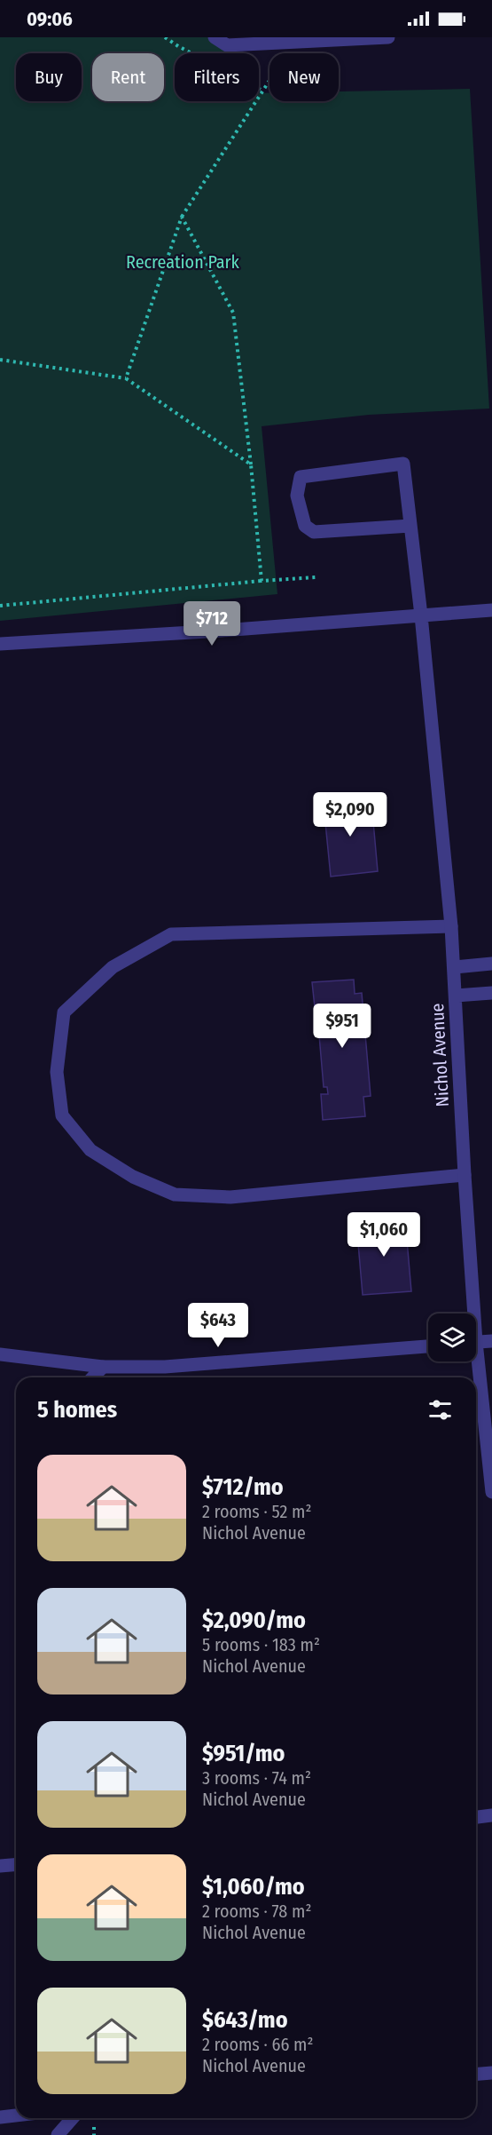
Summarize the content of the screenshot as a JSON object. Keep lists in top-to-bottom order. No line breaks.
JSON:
{"streets":{"street":["Nichol Avenue"]},"parks":["Recreation Park"],"page":{"status":"09:06","chip":["Buy","Rent","Filters","New"],"price":["$712","$2,090","$951","$1,060","$643"],"heading":"5 homes","list":[{"name":"$712/mo","note":"2 rooms · 52 m² · Nichol Avenue"},{"name":"$2,090/mo","note":"5 rooms · 183 m² · Nichol Avenue"},{"name":"$951/mo","note":"3 rooms · 74 m² · Nichol Avenue"},{"name":"$1,060/mo","note":"2 rooms · 78 m² · Nichol Avenue"},{"name":"$643/mo","note":"2 rooms · 66 m² · Nichol Avenue"}]}}
